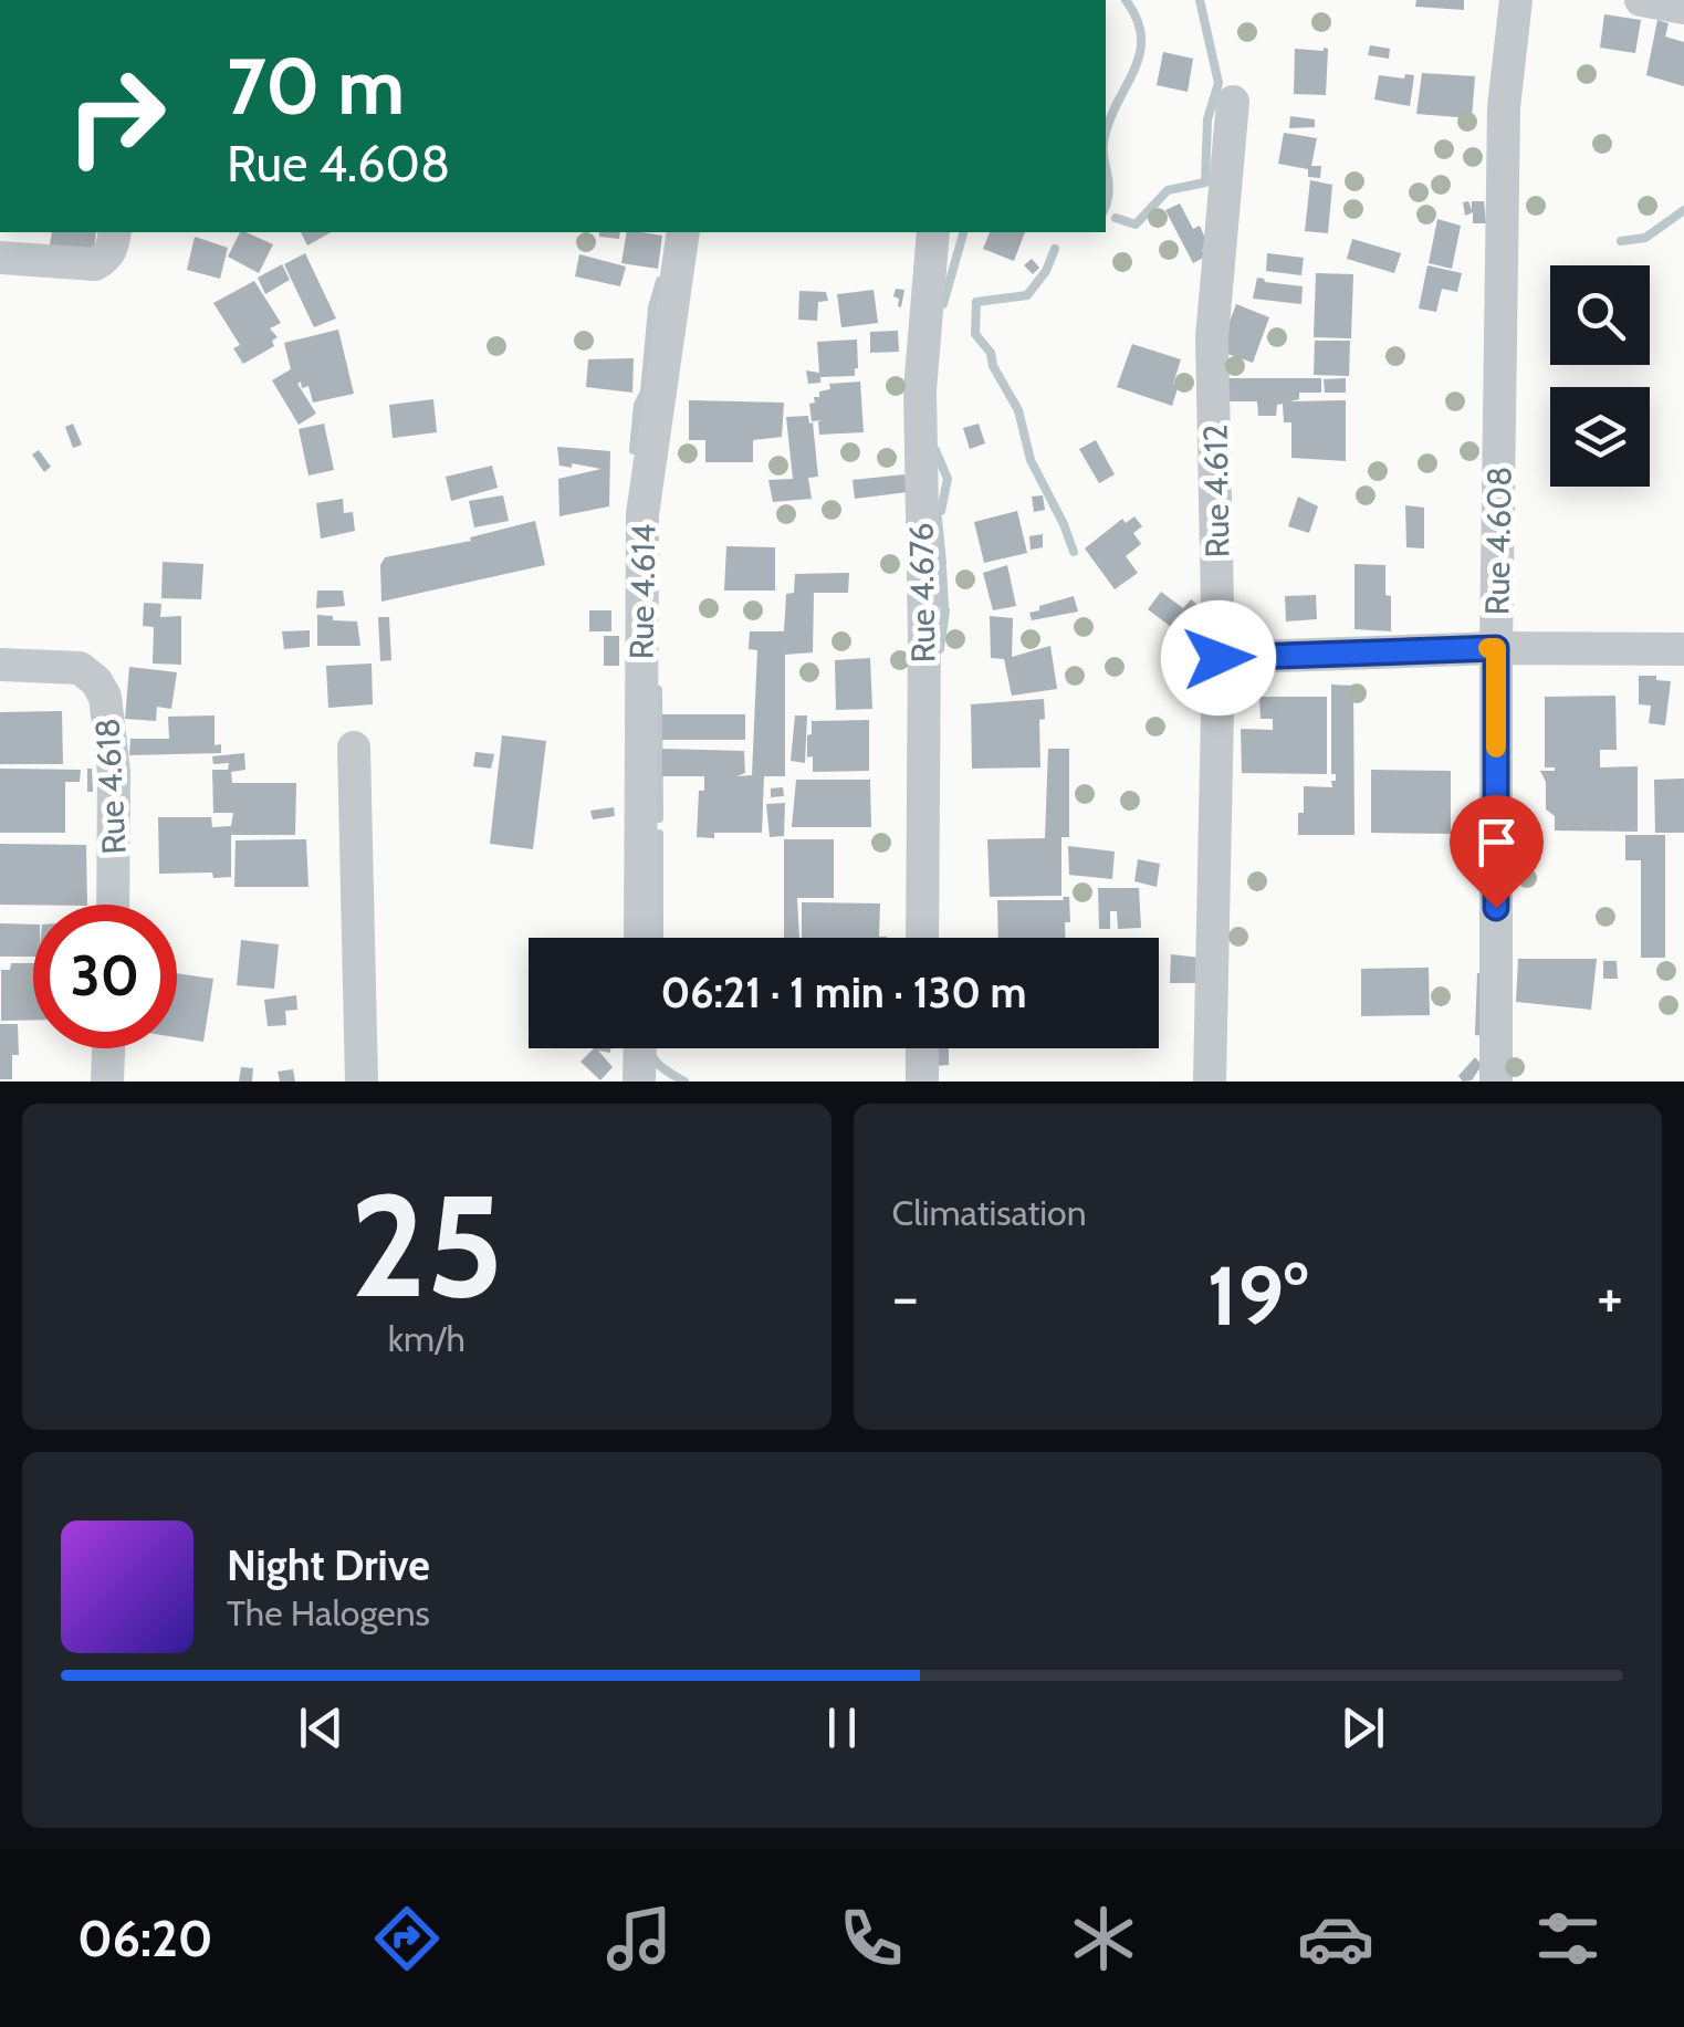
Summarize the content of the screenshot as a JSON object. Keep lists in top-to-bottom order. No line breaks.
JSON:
{"streets":{"street":["Rue 4.612","Rue 4.608","Rue 4.614","Rue 4.676","Rue 4.618"]},"page":{"turn":["70 m","Rue 4.608"],"limit":"30","trip":"06:21 · 1 min · 130 m","tile":[["25","km/h"],"Climatisation"],"heat":["−","19°","+"],"song":["Night Drive","The Halogens"],"tabs":"06:20"}}
